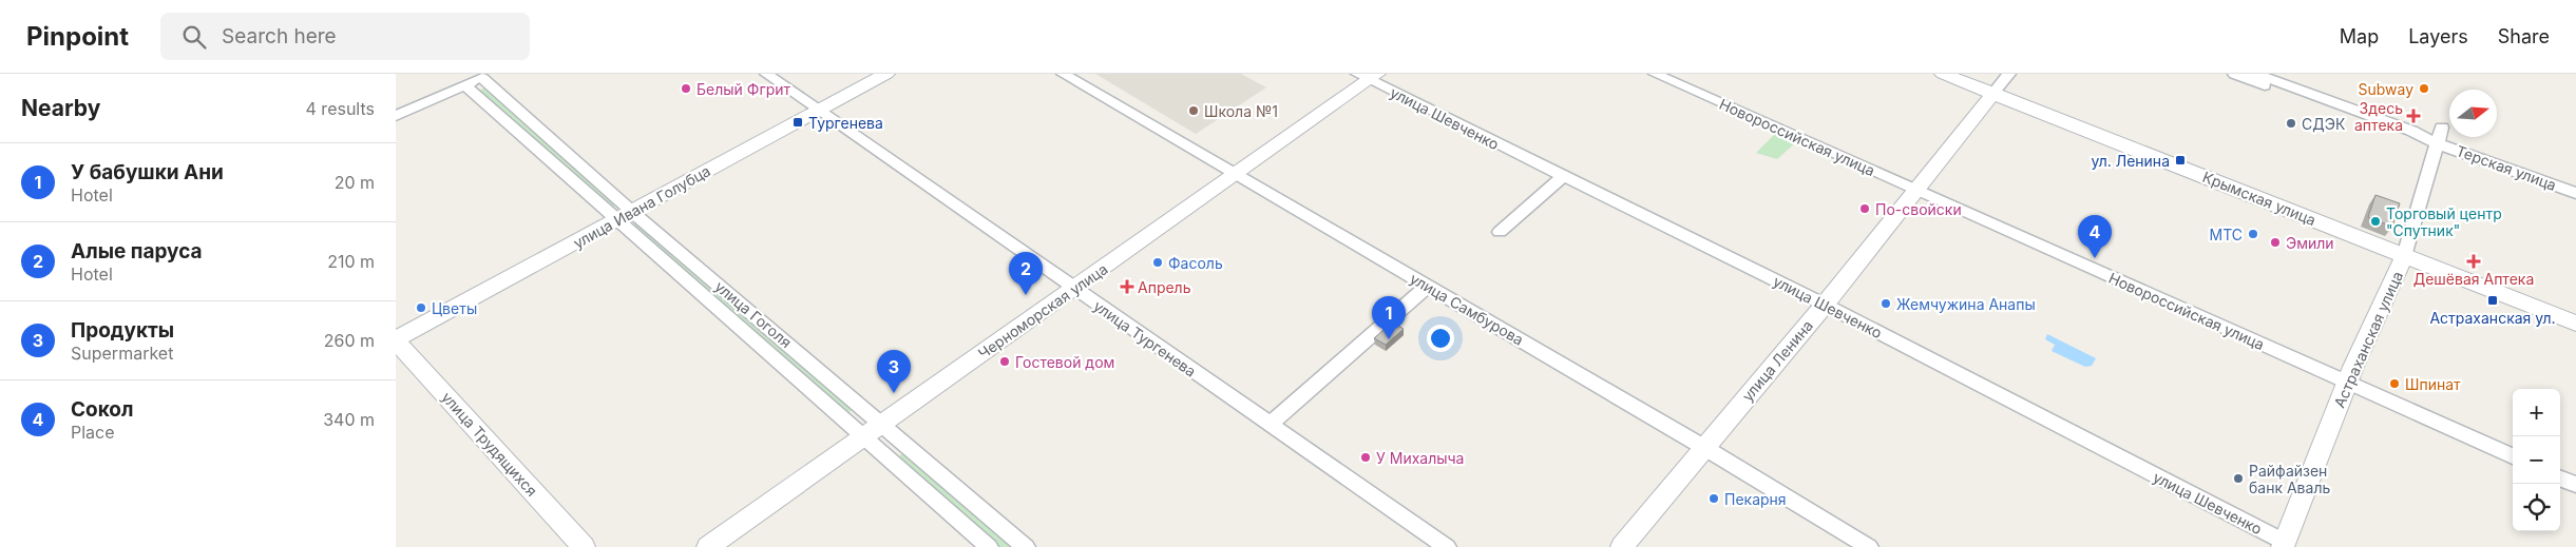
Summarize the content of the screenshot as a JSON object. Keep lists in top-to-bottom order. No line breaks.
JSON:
{"streets":{"street":["улица Шевченко","Новороссийская улица","Терская улица","Крымская улица","улица Ивана Голубца","улица Самбурова","Черноморская улица","улица Гоголя","улица Тургенева","Астраханская улица","улица Ленина","улица Трудящихся"]},"crossings":[["улица Шевченко","Черноморская улица"],["улица Шевченко","Астраханская улица"],["улица Шевченко","улица Ленина"],["Новороссийская улица","Астраханская улица"],["Новороссийская улица","улица Ленина"],["Терская улица","Астраханская улица"],["Крымская улица","Астраханская улица"],["Крымская улица","улица Ленина"],["улица Ивана Голубца","улица Гоголя"],["улица Ивана Голубца","улица Тургенева"],["улица Ивана Голубца","улица Трудящихся"],["улица Самбурова","Черноморская улица"],["улица Самбурова","улица Ленина"],["Черноморская улица","улица Гоголя"],["Черноморская улица","улица Тургенева"]],"places":{"other":["Белый Фгрит","Subway","Школа №1","СДЭК","По-свойски","Торговый центр \"Спутник\"","МТС","Эмили","Фасоль","Жемчужина Анапы","Цветы","Гостевой дом","Шпинат","У Михалыча","Райфайзен банк Аваль","Пекарня"],"health":["Здесь аптека","Дешёвая Аптека","Апрель"],"transit":["Тургенева","ул. Ленина","Астраханская ул."]},"north":"right","page":{"header":"Pinpoint","search":"Search here","nav":["Map","Layers","Share"],"heading":["Nearby","4 results"],"list":[{"mark":"1","name":"У бабушки Ани","note":"Hotel","value":"20 m"},{"mark":"2","name":"Алые паруса","note":"Hotel","value":"210 m"},{"mark":"3","name":"Продукты","note":"Supermarket","value":"260 m"},{"mark":"4","name":"Сокол","note":"Place","value":"340 m"}],"pins":["4","2","1","3"],"map_buttons":["+","−"]}}
